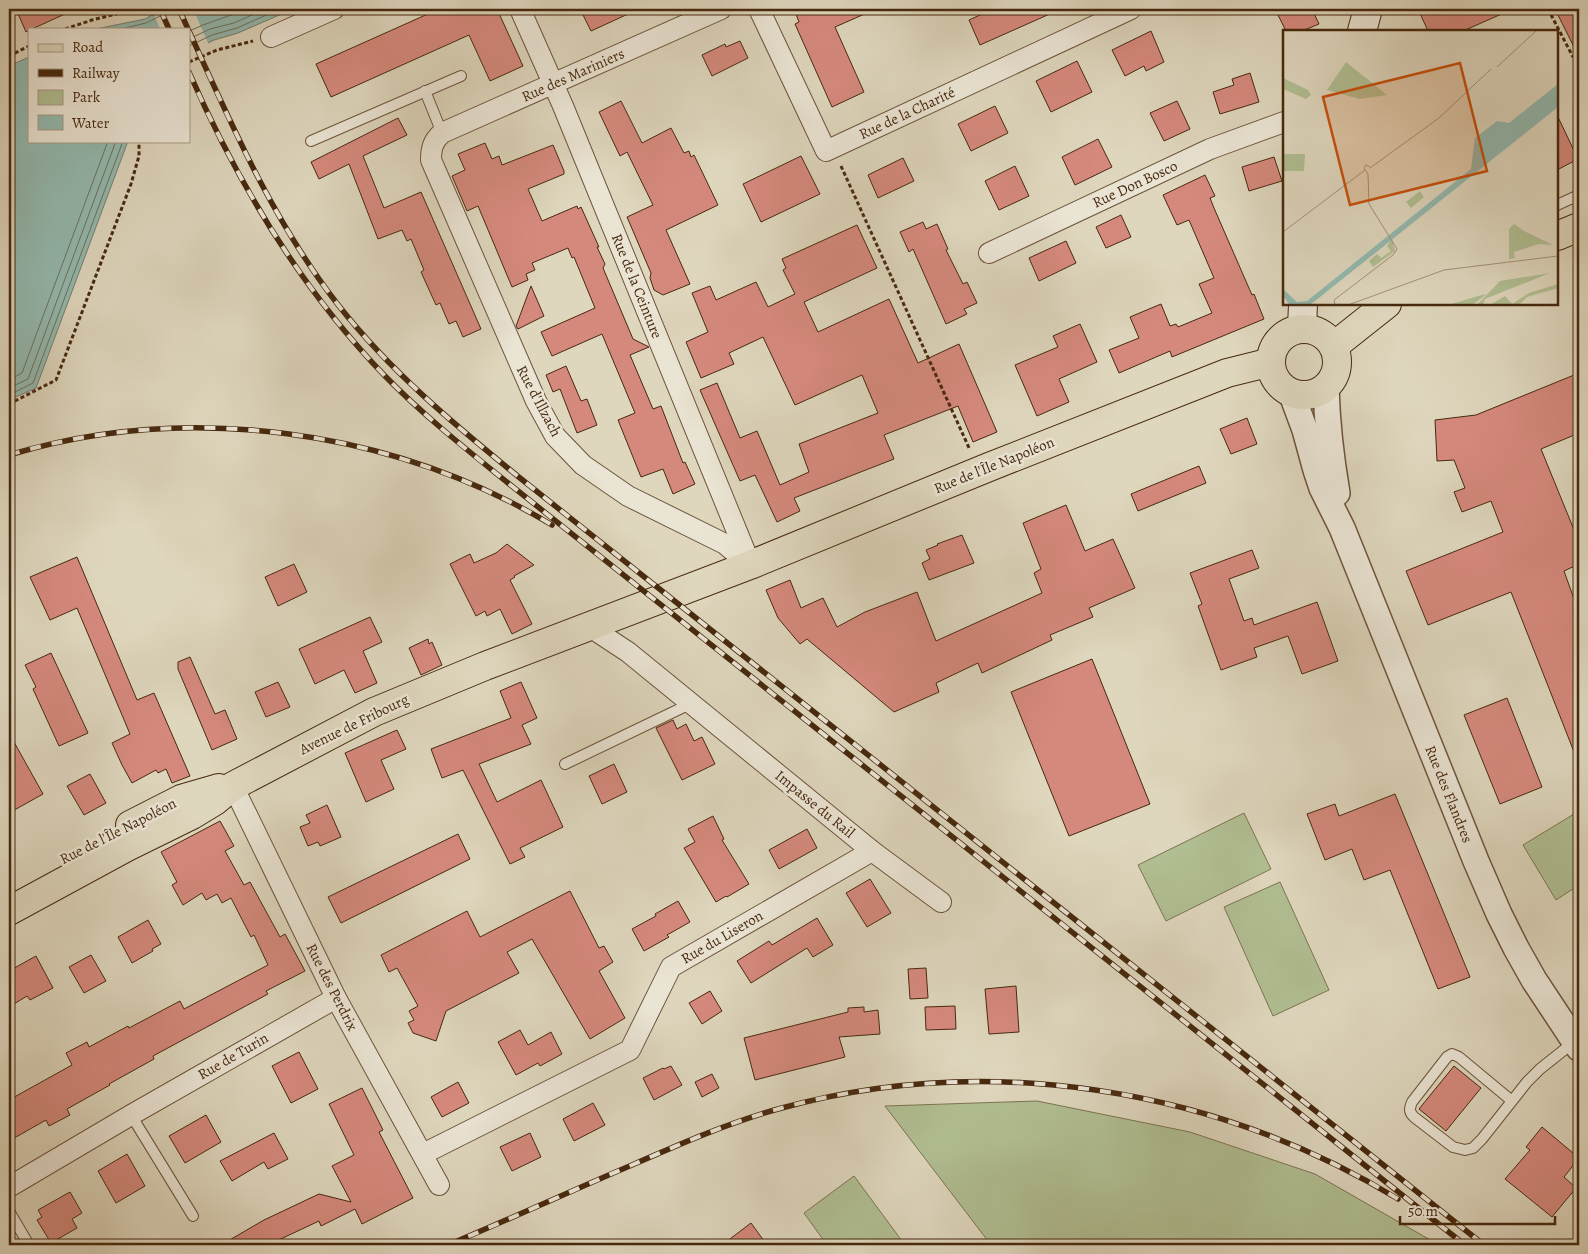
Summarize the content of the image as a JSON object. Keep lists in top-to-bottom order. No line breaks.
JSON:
{"streets":{"main road":["Rue de l'Île Napoléon","Avenue de Fribourg"],"street":["Rue des Mariniers","Rue de la Charité","Rue Don Bosco","Rue de la Ceinture","Rue d'Illzach","Rue des Flandres","Impasse du Rail","Rue du Liseron","Rue des Perdrix","Rue de Turin"]},"crossings":[["Rue des Mariniers","Rue de la Ceinture"],["Rue des Mariniers","Rue d'Illzach"],["Rue de la Ceinture","Rue d'Illzach"],["Rue de la Ceinture","Rue de l'Île Napoléon"],["Rue d'Illzach","Rue de l'Île Napoléon"],["Rue de l'Île Napoléon","Avenue de Fribourg"],["Rue de l'Île Napoléon","Rue des Flandres"],["Rue de l'Île Napoléon","Rue des Perdrix"],["Avenue de Fribourg","Impasse du Rail"],["Avenue de Fribourg","Rue des Perdrix"],["Impasse du Rail","Rue du Liseron"],["Rue du Liseron","Rue des Perdrix"],["Rue des Perdrix","Rue de Turin"]],"legend":["Road","Railway","Park","Water"],"scale_bar":"50 m"}
